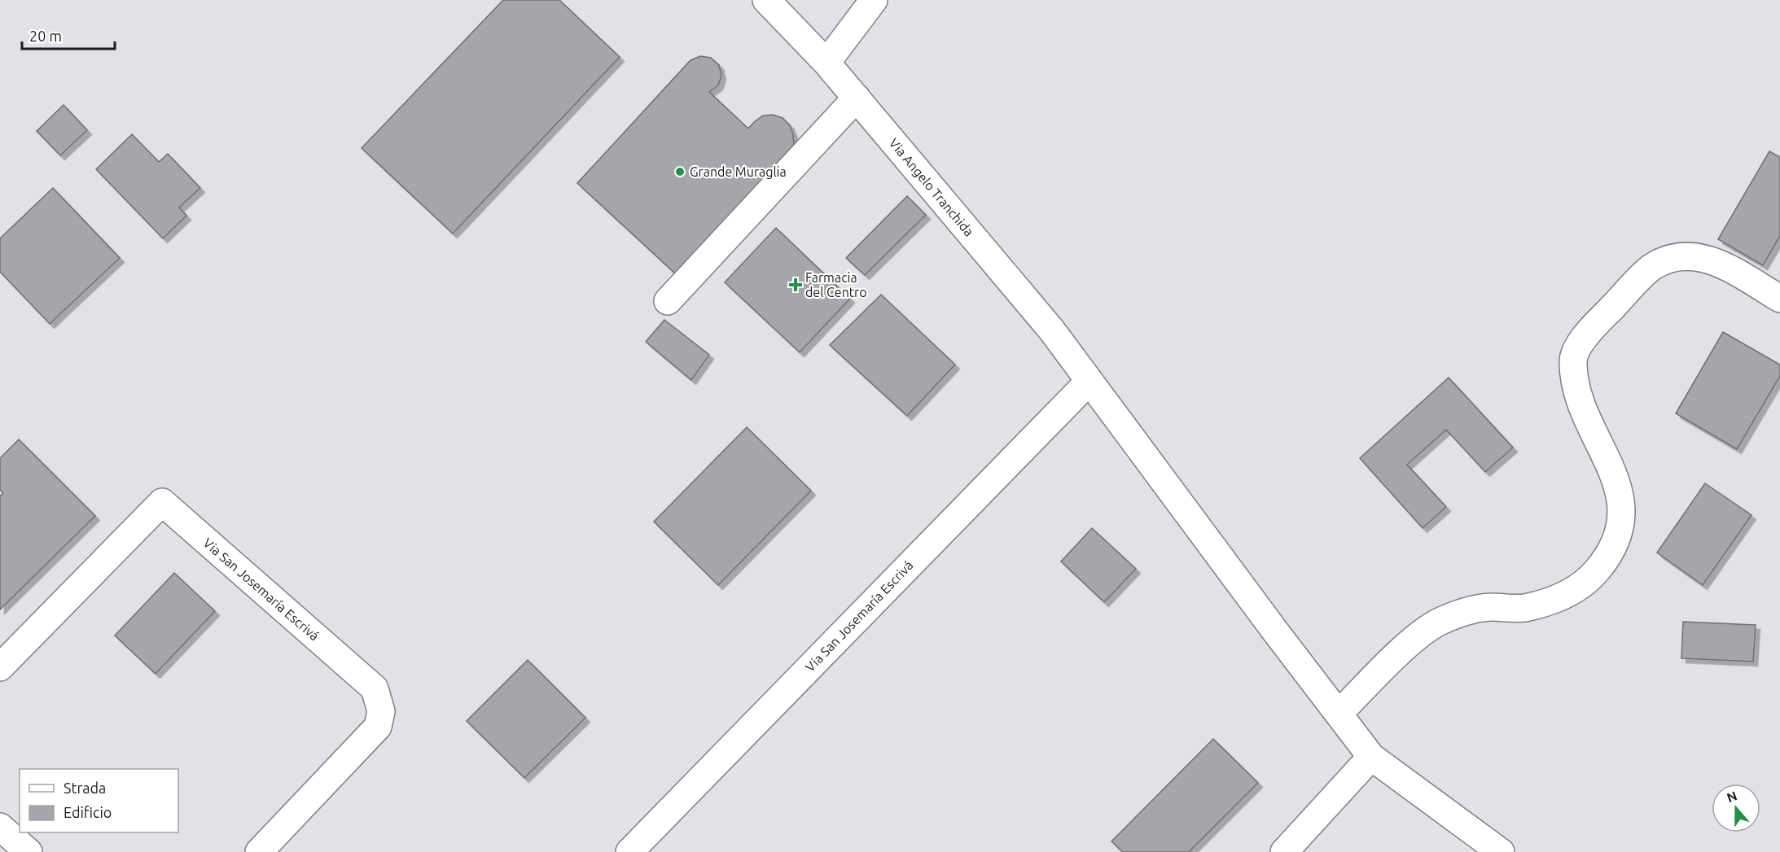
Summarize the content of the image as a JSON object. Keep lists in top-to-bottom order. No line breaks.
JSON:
{"streets":{"street":["Via Angelo Tranchida","Via San Josemaría Escrivá"]},"crossings":[["Via Angelo Tranchida","Via San Josemaría Escrivá"]],"places":{"other":["Grande Muraglia"],"health":["Farmacia del Centro"]},"legend":["Strada","Edificio"],"scale_bar":"20 m","north":"top"}
